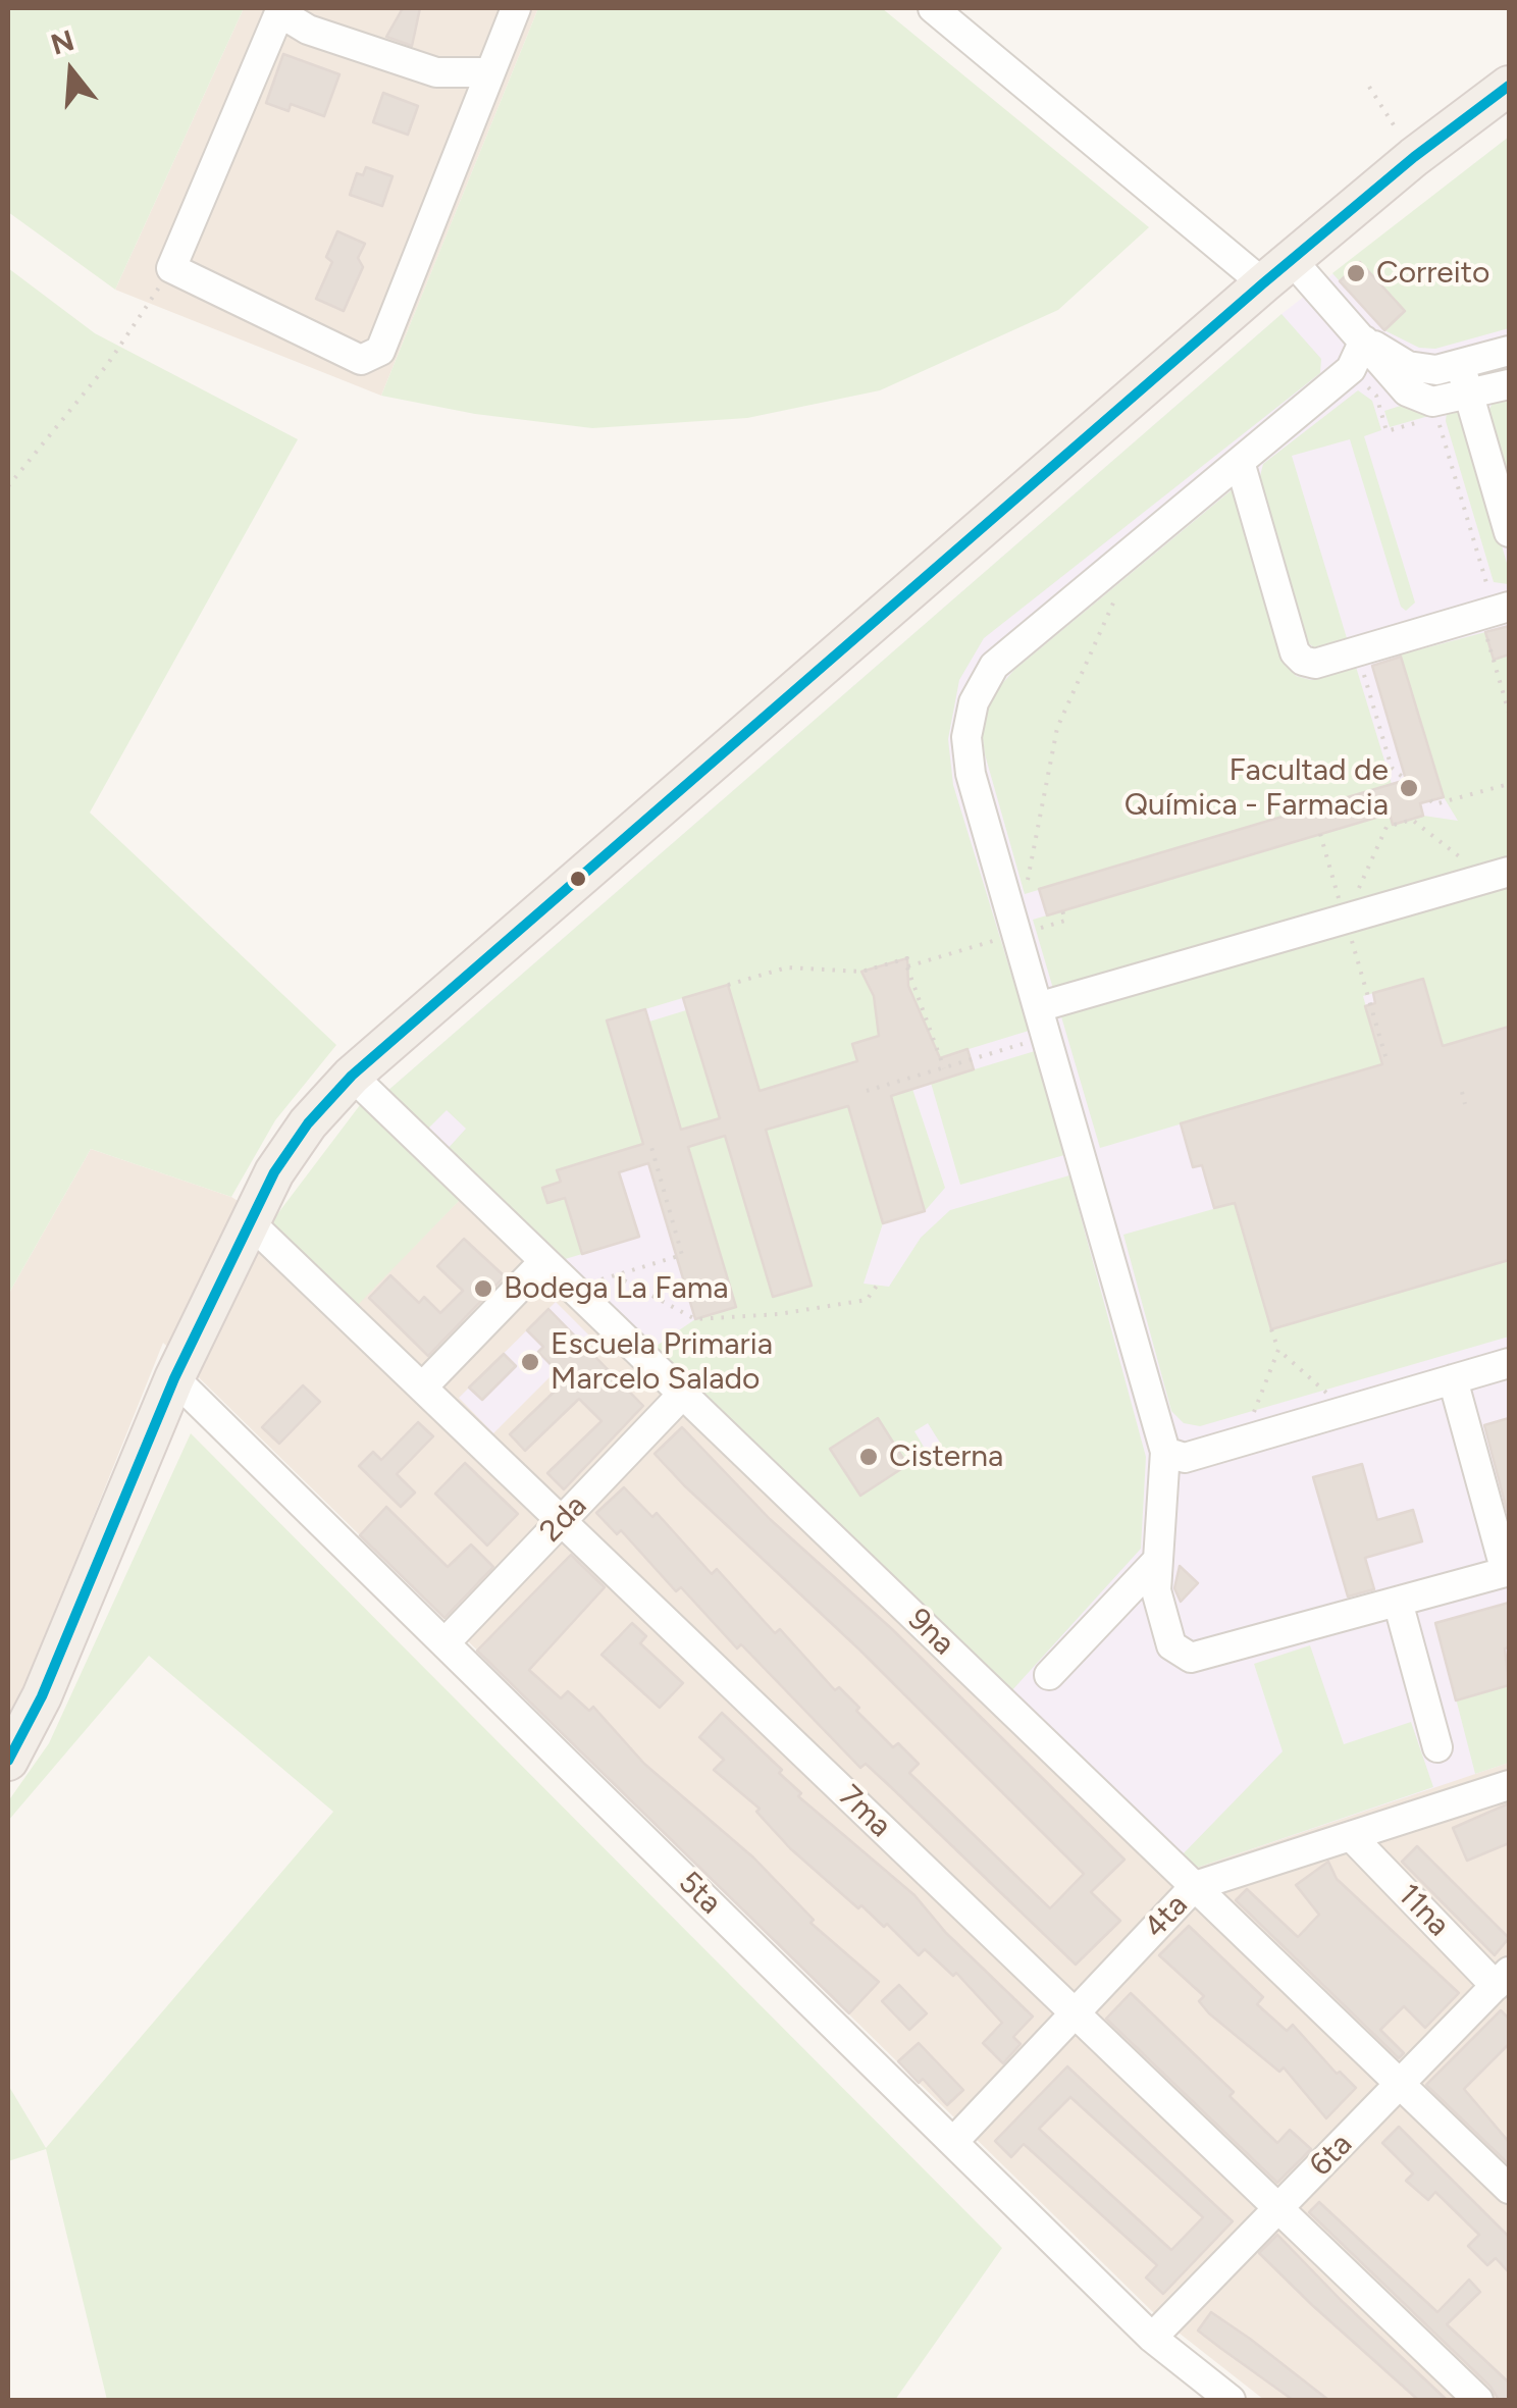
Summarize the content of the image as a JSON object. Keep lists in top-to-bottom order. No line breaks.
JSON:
{"streets":{"street":["2da","9na","7ma","5ta","11na","4ta","6ta"]},"crossings":[["2da","9na"],["2da","7ma"],["2da","5ta"],["9na","4ta"],["9na","6ta"],["7ma","4ta"],["7ma","6ta"],["5ta","4ta"],["5ta","6ta"],["11na","4ta"],["11na","6ta"]],"places":["Correito","Facultad de Química - Farmacia","Bodega La Fama","Escuela Primaria Marcelo Salado","Cisterna"],"north":"top"}
